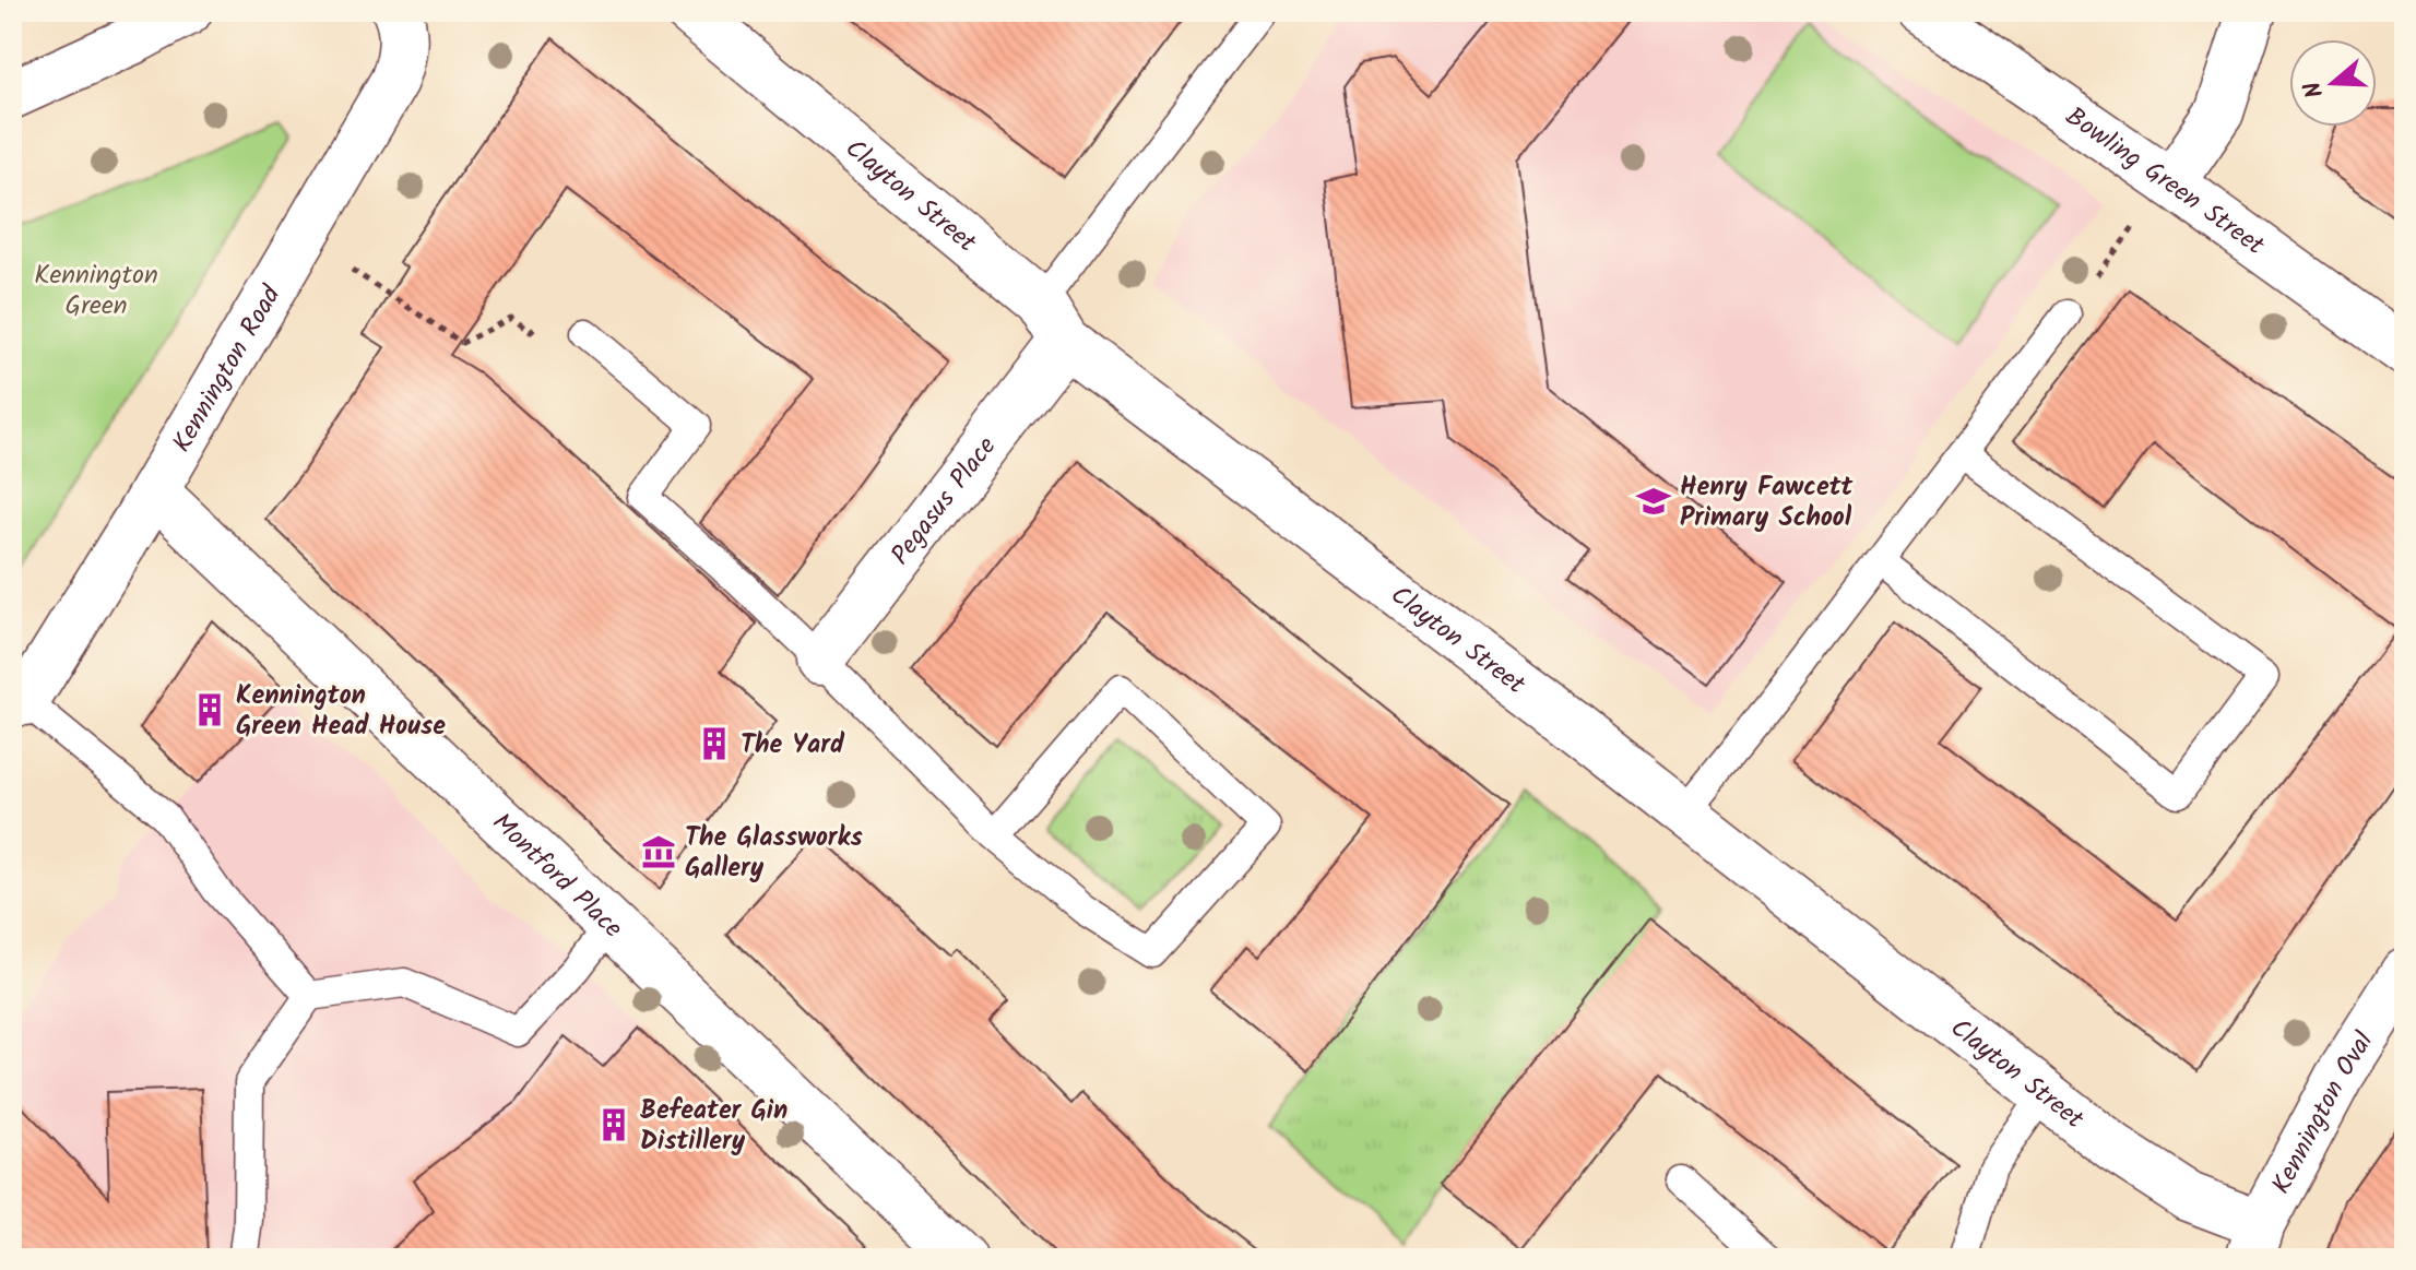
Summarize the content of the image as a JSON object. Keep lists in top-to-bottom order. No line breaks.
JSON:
{"streets":{"main road":["Bowling Green Street","Clayton Street","Kennington Road","Pegasus Place","Montford Place","Kennington Oval"]},"crossings":[["Clayton Street","Pegasus Place"],["Clayton Street","Kennington Oval"],["Kennington Road","Montford Place"]],"parks":["Kennington Green"],"places":{"school or university":["Henry Fawcett Primary School"],"building":["Kennington Green Head House","The Yard","Befeater Gin Distillery"],"museum":["The Glassworks Gallery"]},"north":"left"}
